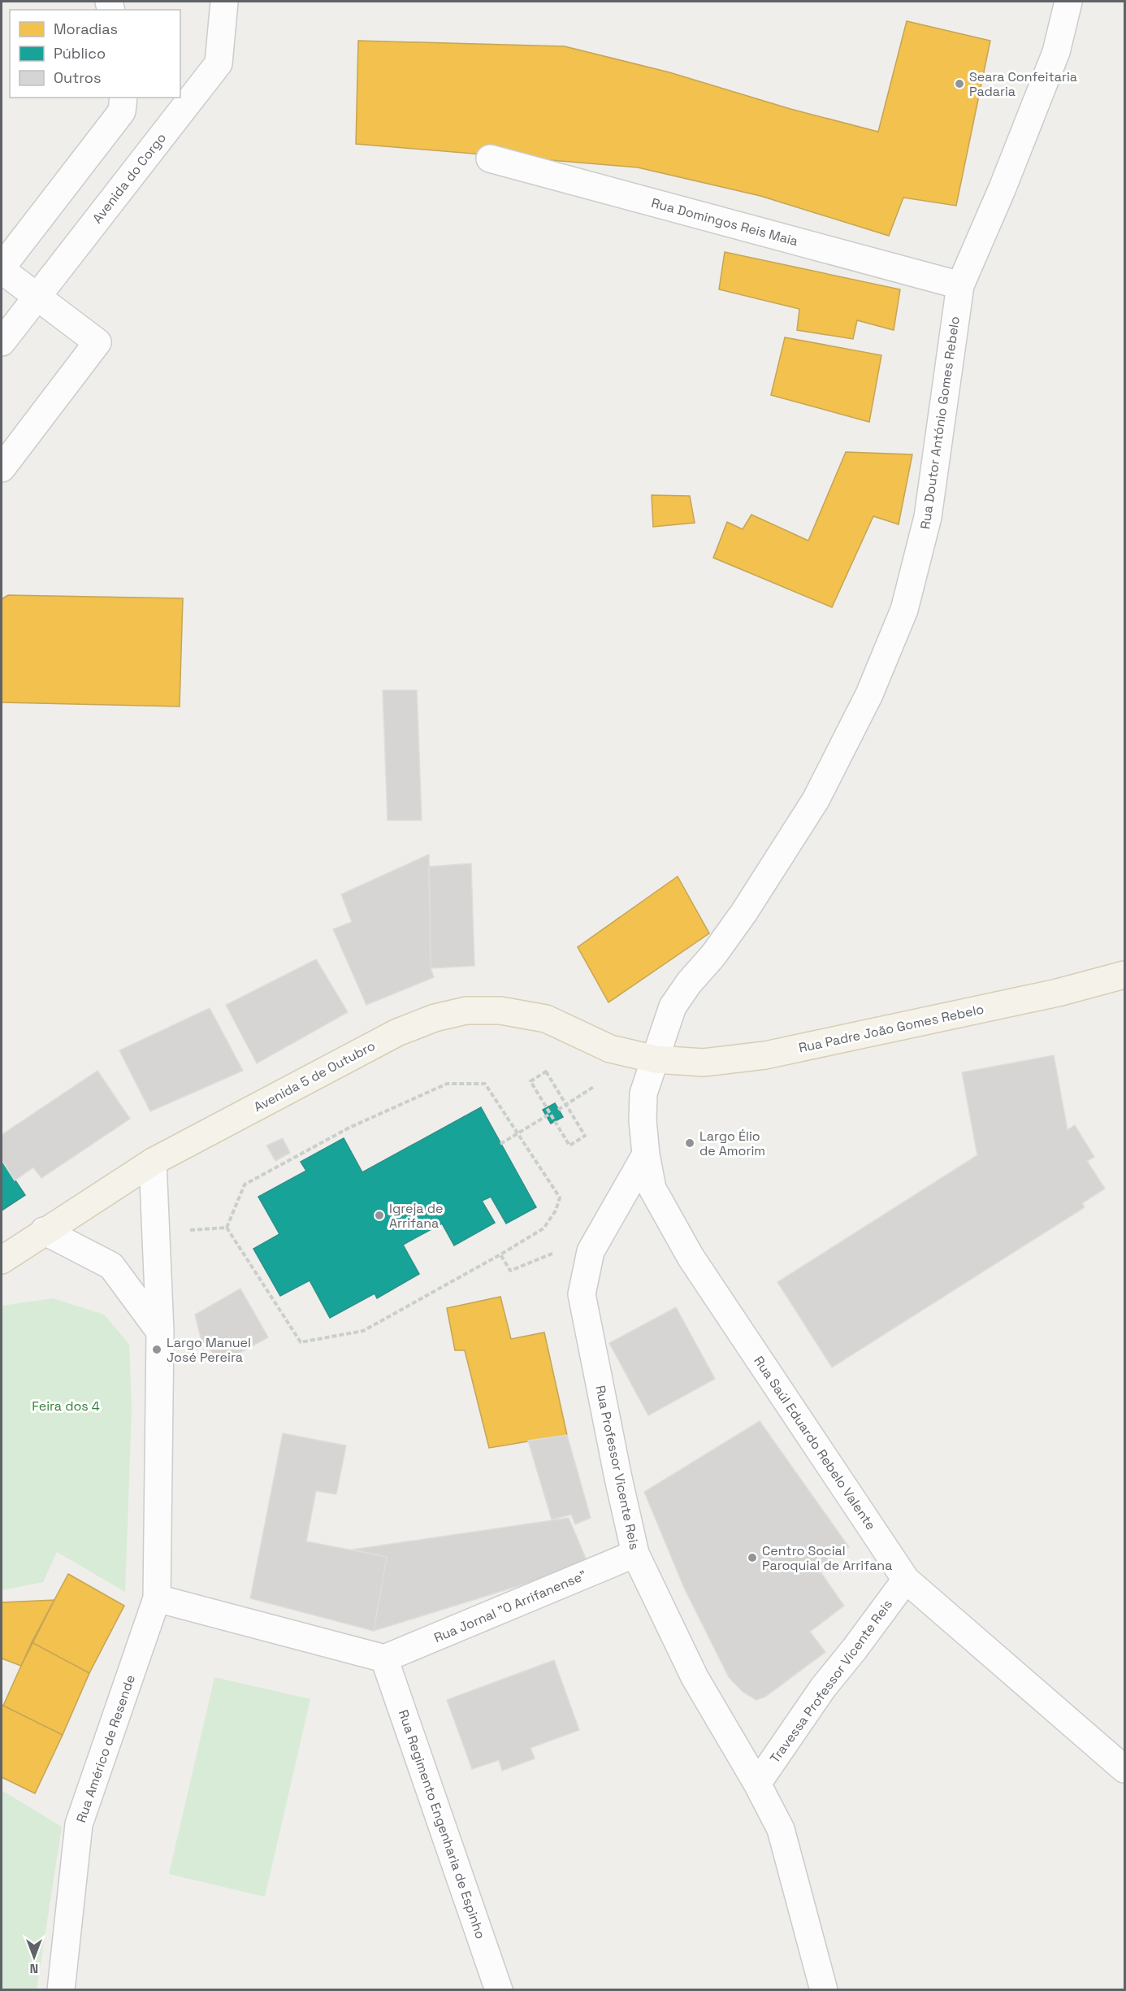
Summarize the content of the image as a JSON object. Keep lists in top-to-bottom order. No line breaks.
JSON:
{"streets":{"main road":["Rua Padre João Gomes Rebelo","Avenida 5 de Outubro"],"street":["Avenida do Corgo","Rua Domingos Reis Maia","Rua Doutor António Gomes Rebelo","Rua Saúl Eduardo Rebelo Valente","Rua Professor Vicente Reis","Rua Jornal \"O Arrifanense\"","Travessa Professor Vicente Reis","Rua Américo de Resende","Rua Regimento Engenharia de Espinho"]},"crossings":[["Rua Domingos Reis Maia","Rua Doutor António Gomes Rebelo"],["Rua Doutor António Gomes Rebelo","Rua Padre João Gomes Rebelo"],["Rua Doutor António Gomes Rebelo","Avenida 5 de Outubro"],["Rua Padre João Gomes Rebelo","Avenida 5 de Outubro"],["Rua Saúl Eduardo Rebelo Valente","Rua Professor Vicente Reis"],["Rua Saúl Eduardo Rebelo Valente","Travessa Professor Vicente Reis"],["Rua Professor Vicente Reis","Rua Jornal \"O Arrifanense\""],["Rua Professor Vicente Reis","Travessa Professor Vicente Reis"],["Rua Jornal \"O Arrifanense\"","Rua Regimento Engenharia de Espinho"]],"parks":["Feira dos 4"],"places":["Seara Confeitaria Padaria","Largo Élio de Amorim","Igreja de Arrifana","Largo Manuel José Pereira","Centro Social Paroquial de Arrifana"],"legend":["Moradias","Público","Outros"],"north":"bottom"}
